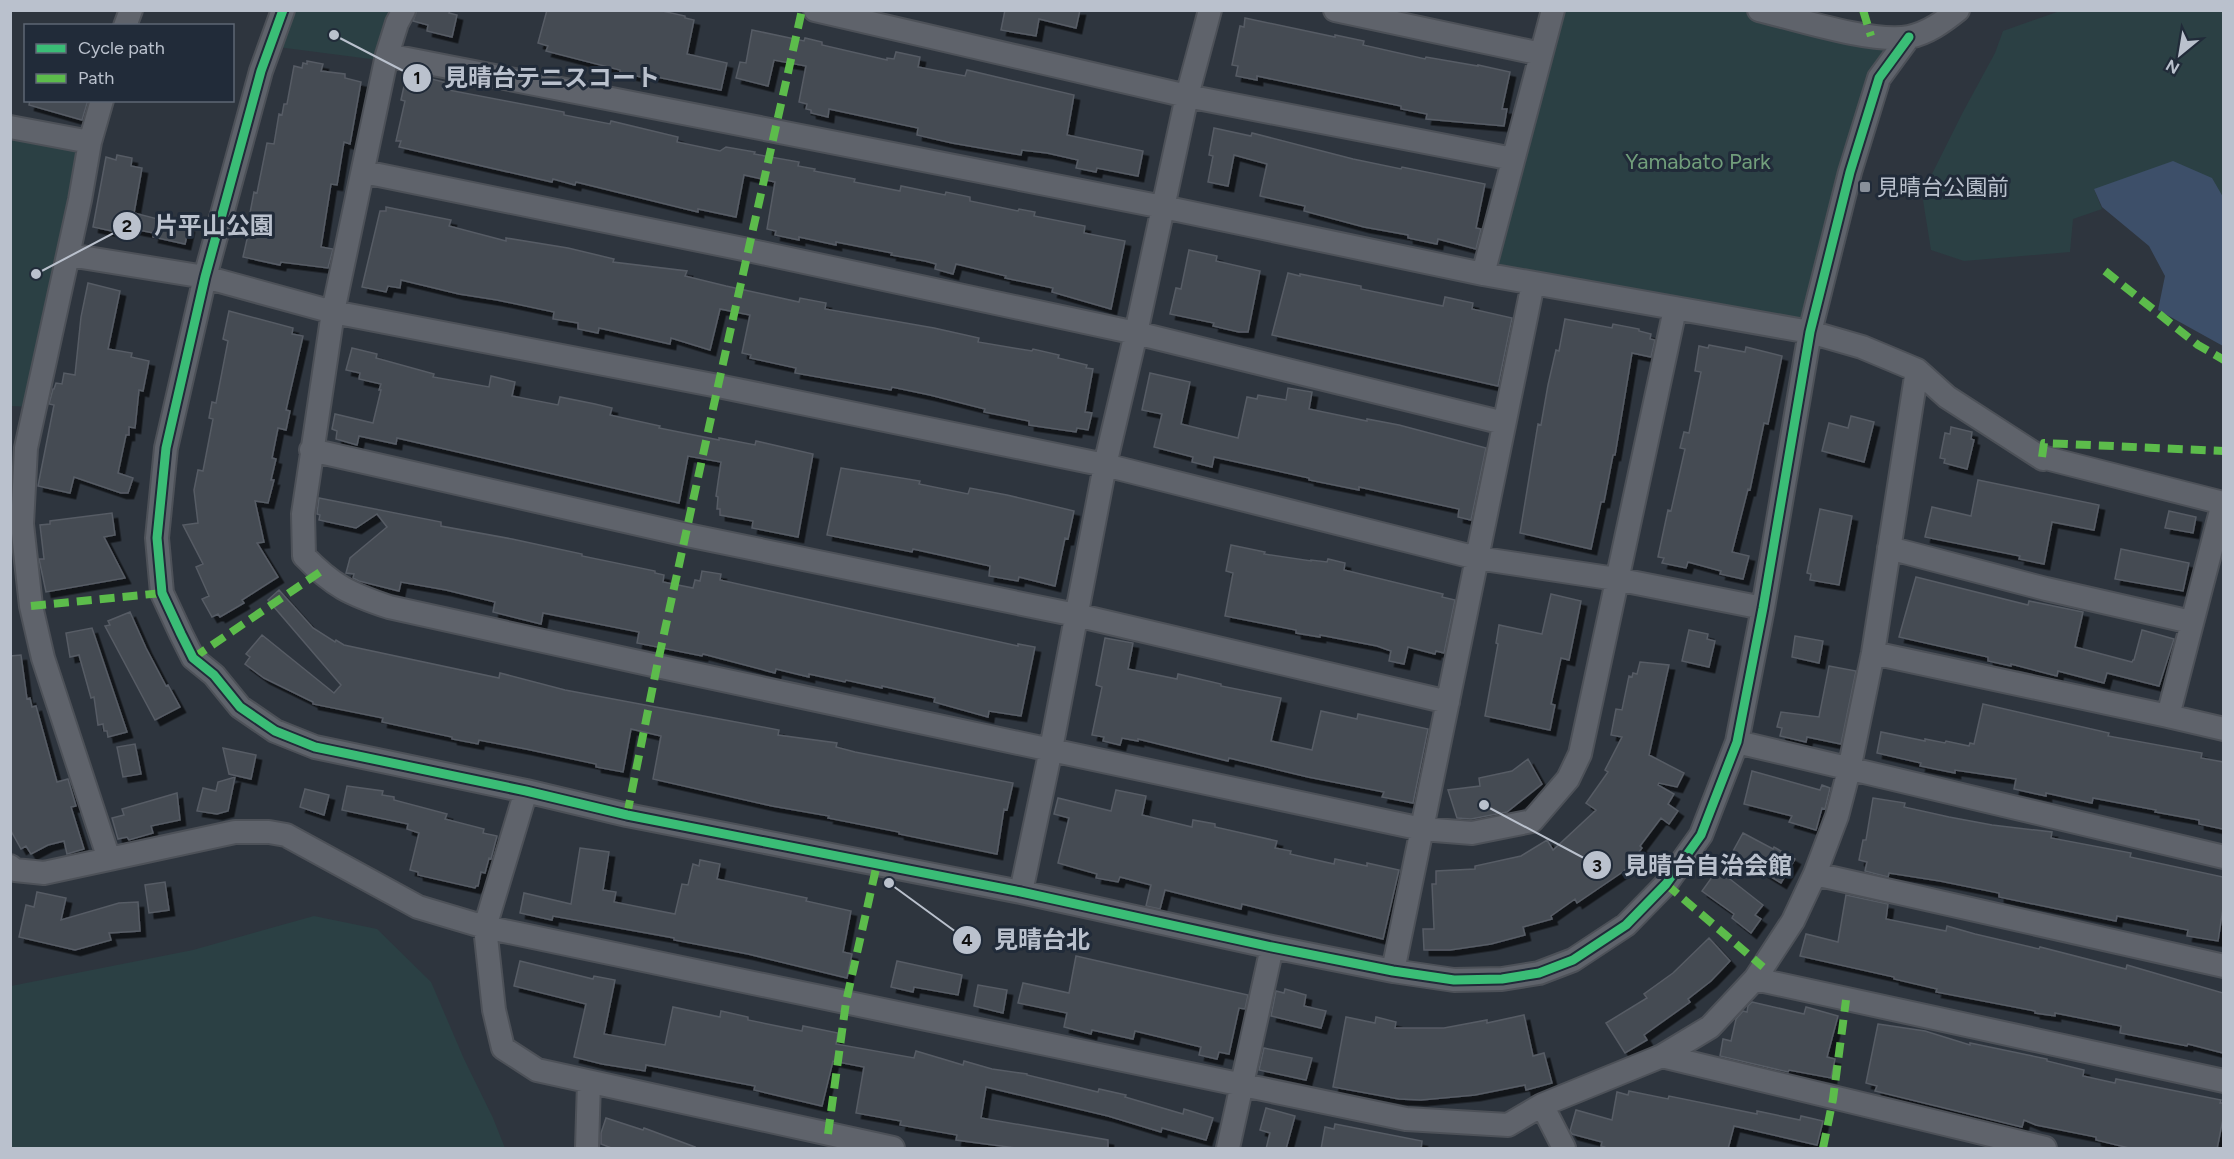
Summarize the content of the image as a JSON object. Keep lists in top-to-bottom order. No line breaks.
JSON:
{"parks":["Yamabato Park"],"places":{"other":["見晴台テニスコート","片平山公園","見晴台自治会館","見晴台北"],"transit":["見晴台公園前"]},"legend":["Cycle path","Path"],"north":"bottom left"}
